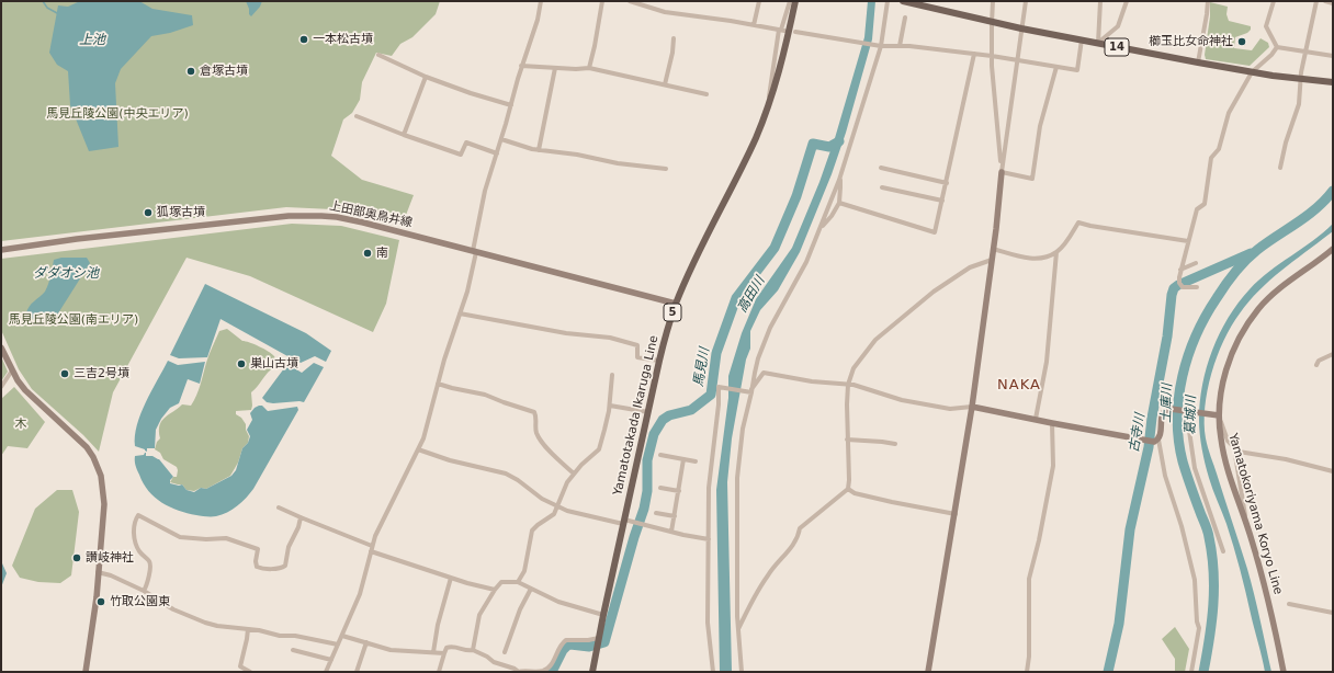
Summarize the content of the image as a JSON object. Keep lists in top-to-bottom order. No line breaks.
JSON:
{"streets":{"main road":["14","5","Yamatotakada Ikaruga Line"],"street":["上田部奥鳥井線","Yamatokoriyama Koryo Line"]},"crossings":[["上田部奥鳥井線","Yamatotakada Ikaruga Line"]],"districts":["NAKA"],"water":["上池","ダダオシ池","高田川","馬見川","土庫川","葛城川","古寺川"],"parks":["馬見丘陵公園(中央エリア)","馬見丘陵公園(南エリア)","木"],"places":["一本松古墳","櫛玉比女命神社","倉塚古墳","狐塚古墳","南","巣山古墳","三吉2号墳","讃岐神社","竹取公園東"]}
